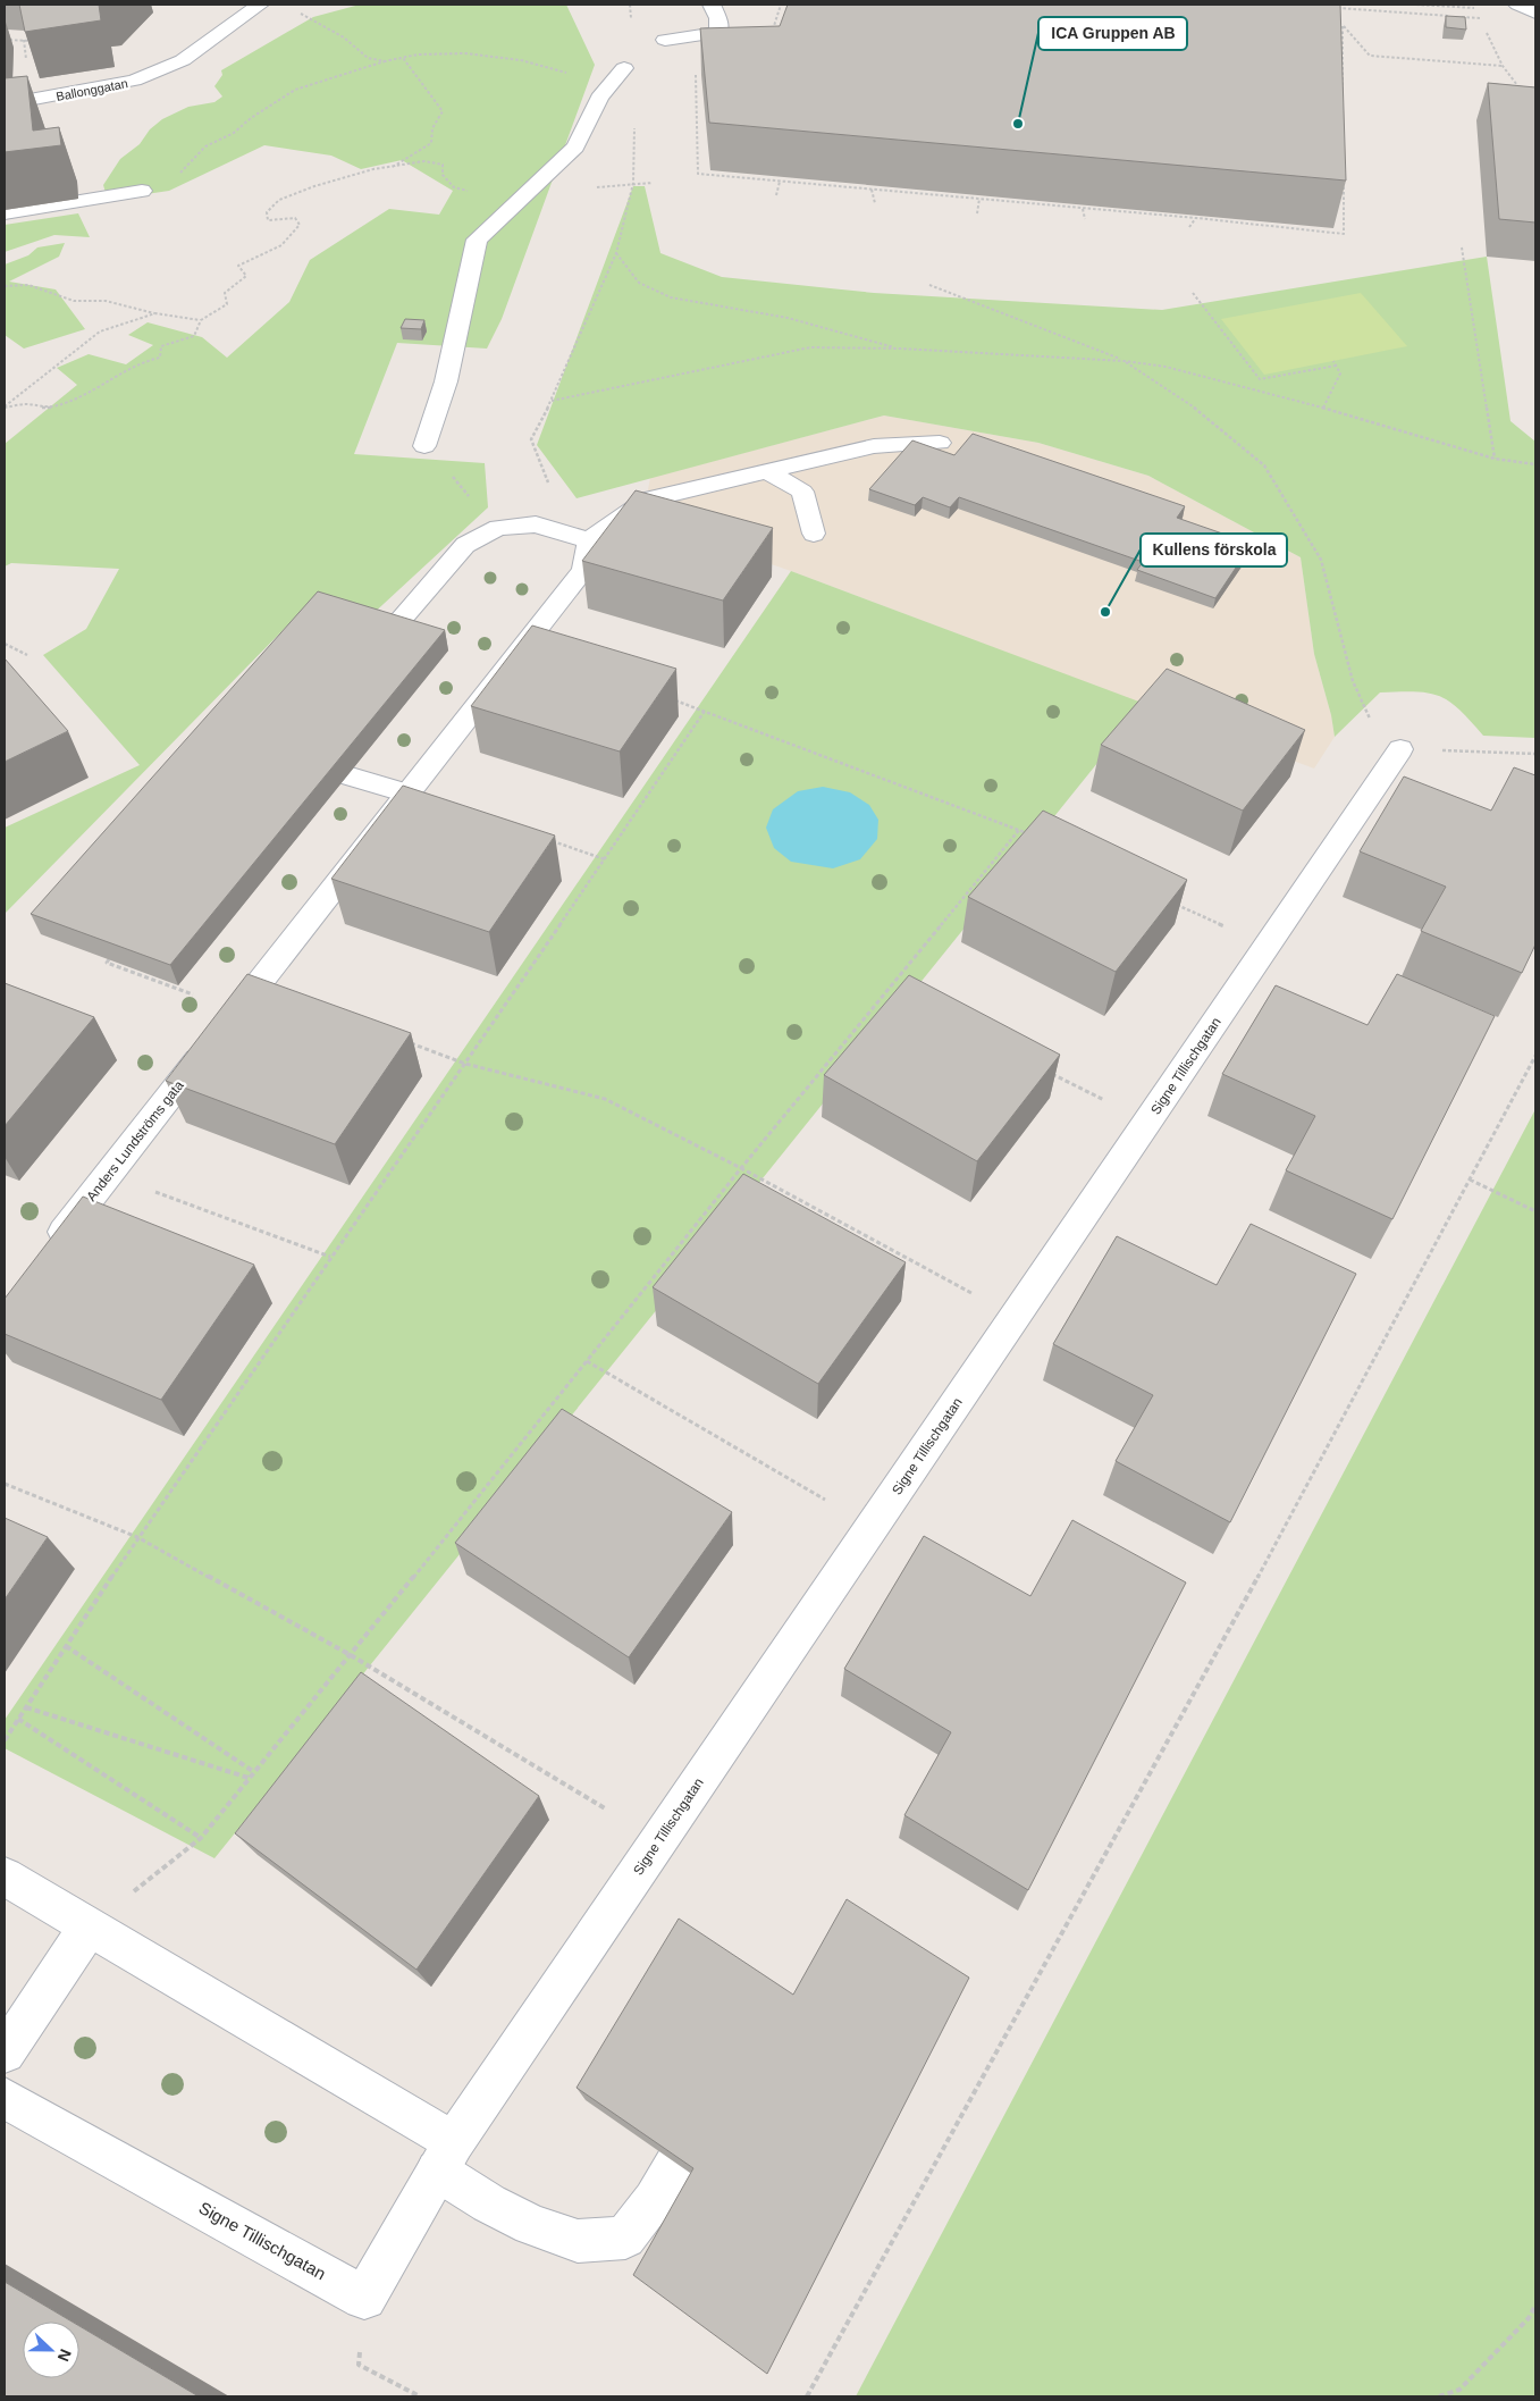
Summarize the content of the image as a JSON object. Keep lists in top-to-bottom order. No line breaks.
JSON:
{"streets":{"street":["Ballonggatan","Signe Tillischgatan","Anders Lundströms gata"]},"places":["ICA Gruppen AB","Kullens förskola"],"north":"right"}
